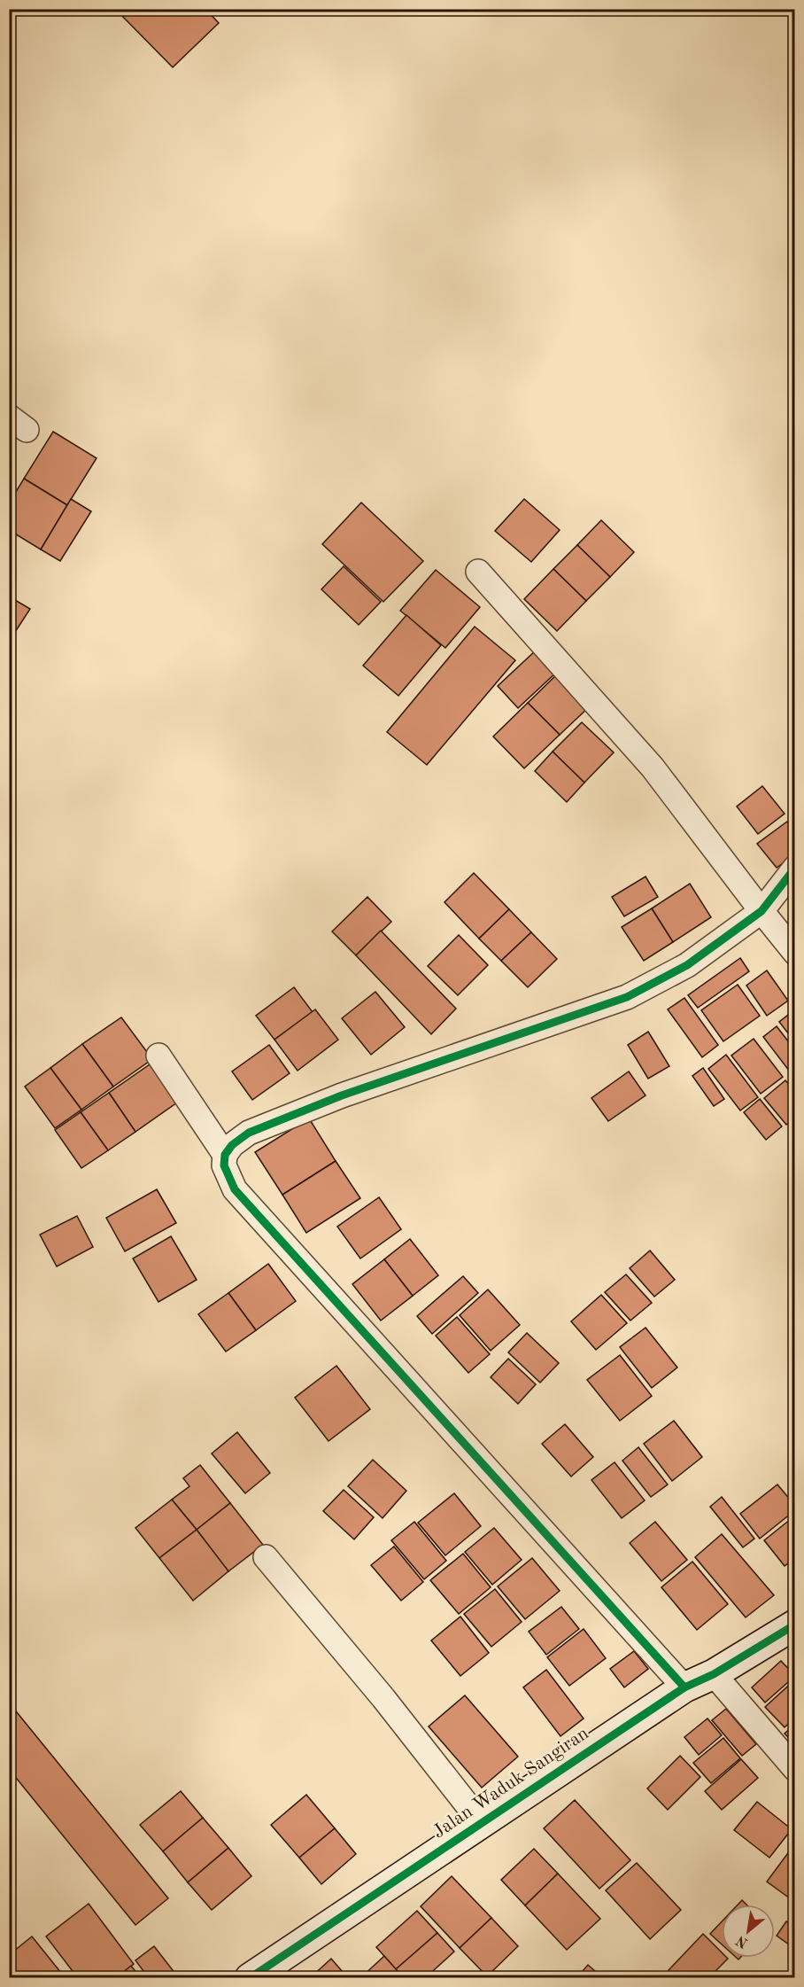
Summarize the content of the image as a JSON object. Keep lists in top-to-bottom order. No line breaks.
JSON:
{"streets":{"street":["Jalan Waduk Sangiran"]},"north":"bottom left"}
